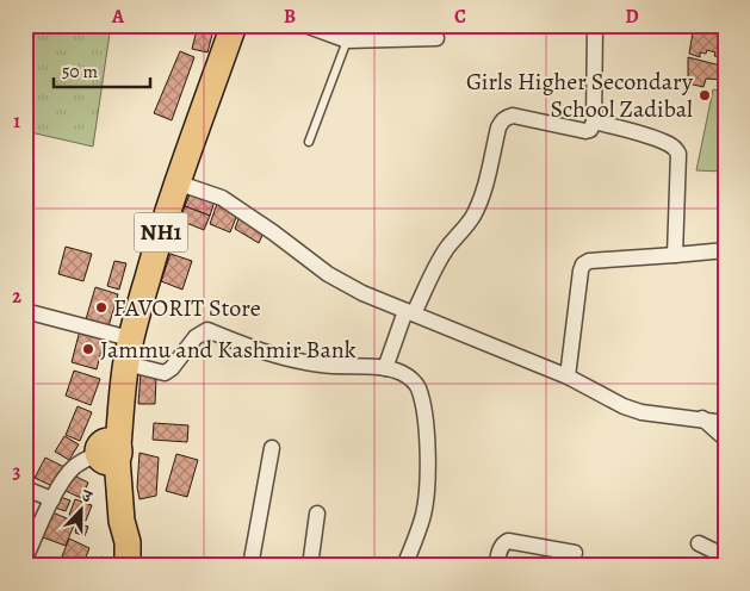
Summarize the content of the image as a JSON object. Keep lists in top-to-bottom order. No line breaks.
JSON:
{"streets":{"highway":["NH1"]},"places":["Girls Higher Secondary School Zadibal","FAVORIT Store","Jammu and Kashmir Bank"],"scale_bar":"50 m","north":"top","grid":{"columns":["A","B","C","D"],"rows":["1","2","3"]}}
